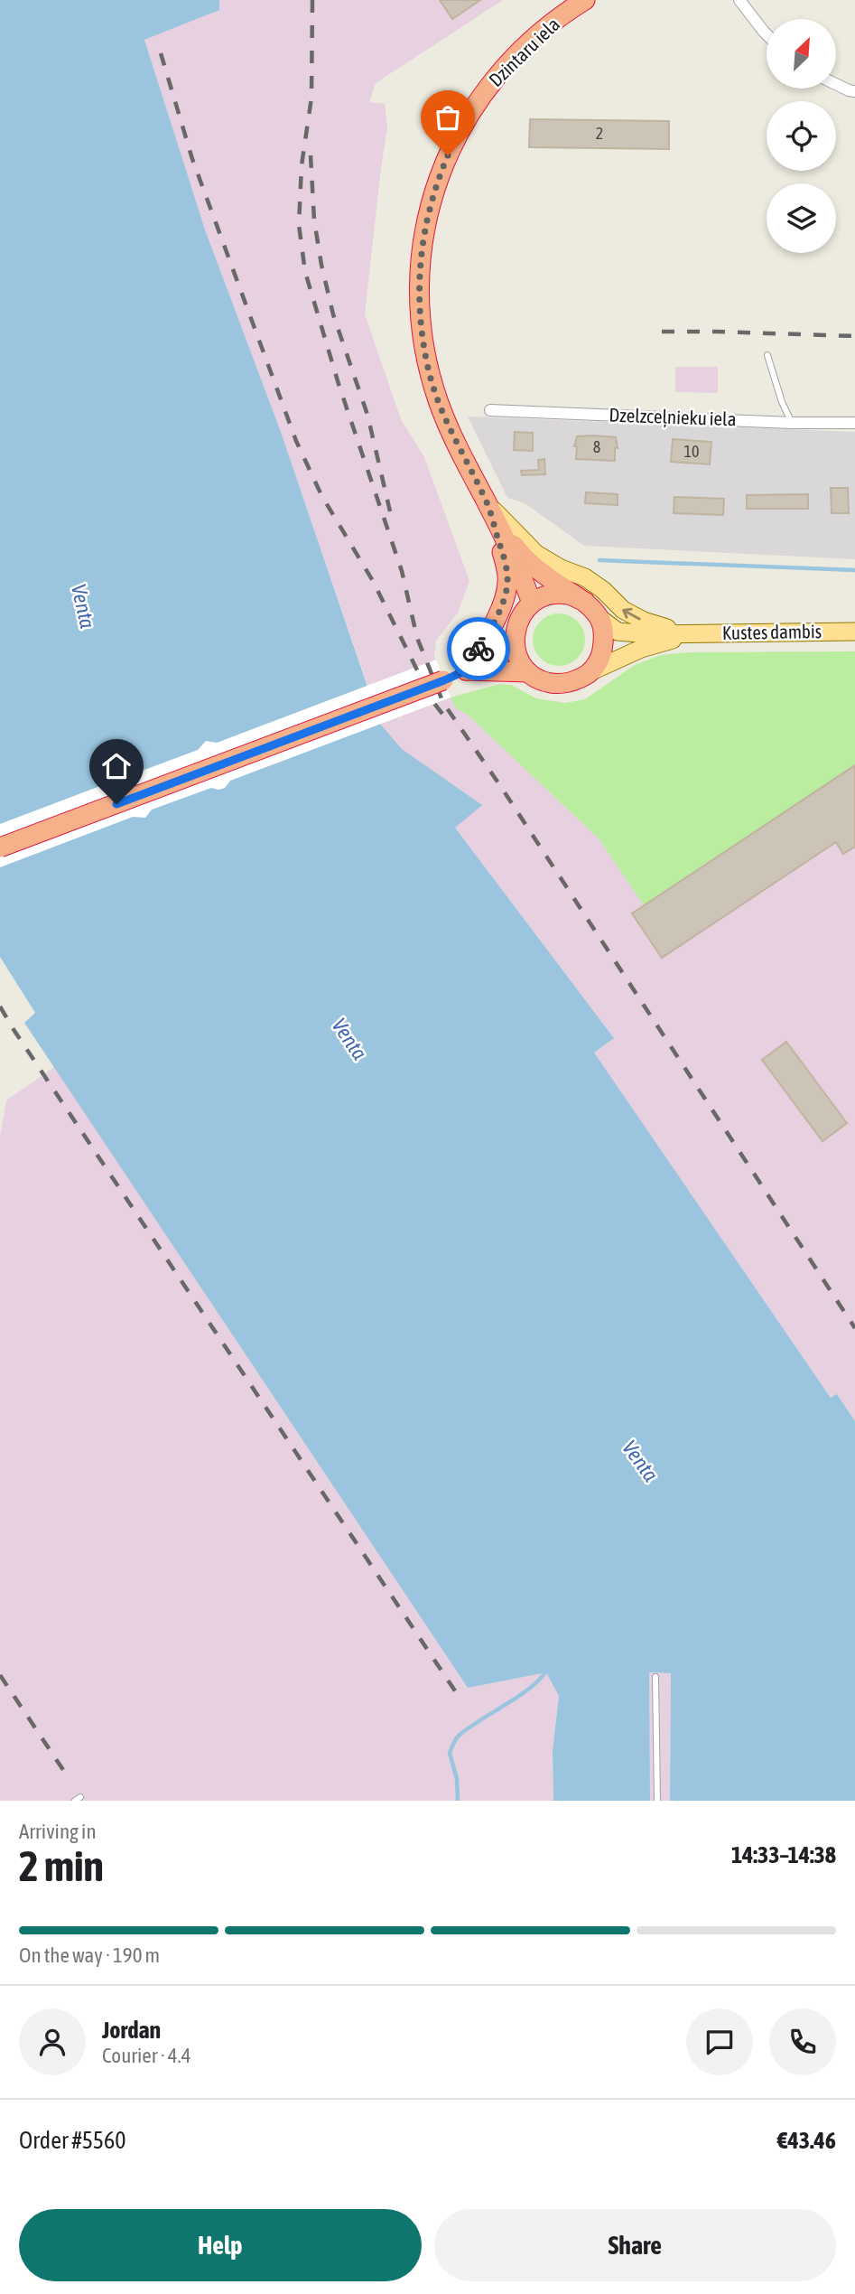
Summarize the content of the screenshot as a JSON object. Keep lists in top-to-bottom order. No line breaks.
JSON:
{"streets":{"highway":["Dzintaru iela"],"main road":["Kustes dambis"],"street":["Dzelzceļnieku iela"]},"water":["Venta"],"house_numbers":["2","8","10"],"north":"top right","page":{"heading":["2 min","Arriving in","14:33–14:38"],"panel":["Jordan","Courier · 4.4","Order #5560","€43.46"],"bar":"On the way · 190 m","buttons":["Help","Share"]}}
